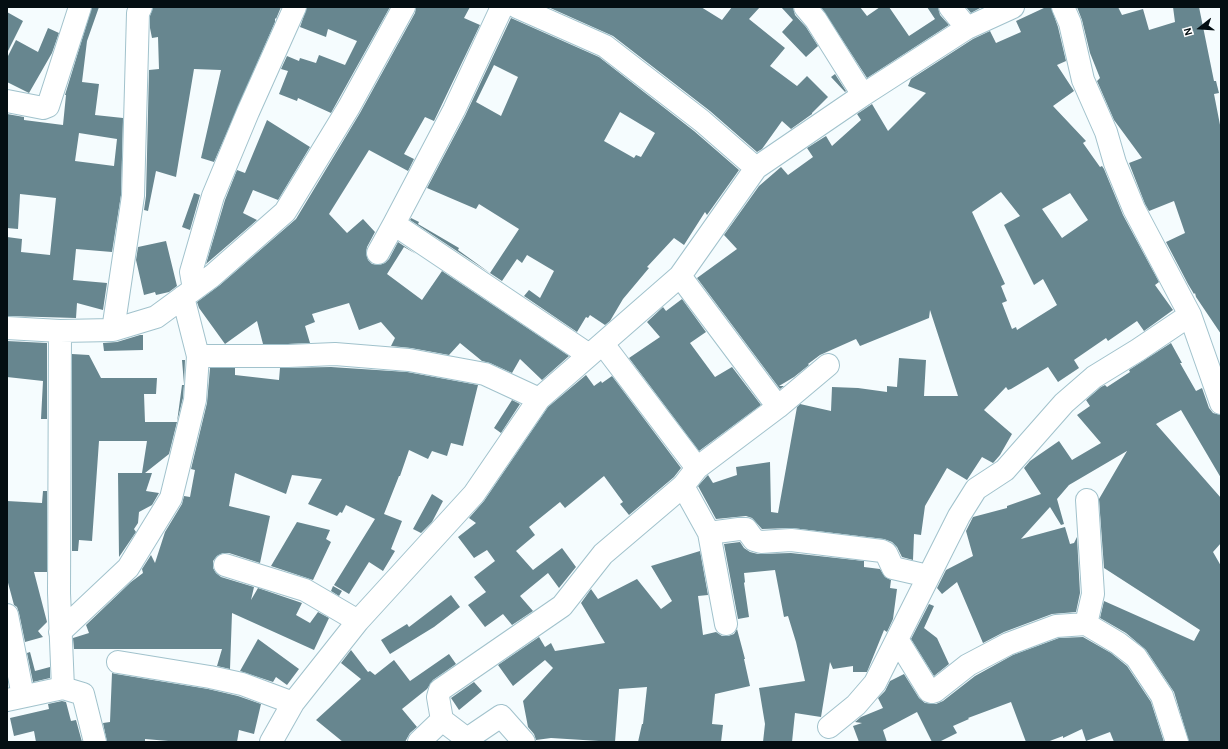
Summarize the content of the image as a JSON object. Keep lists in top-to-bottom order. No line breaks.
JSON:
{"north":"left"}
